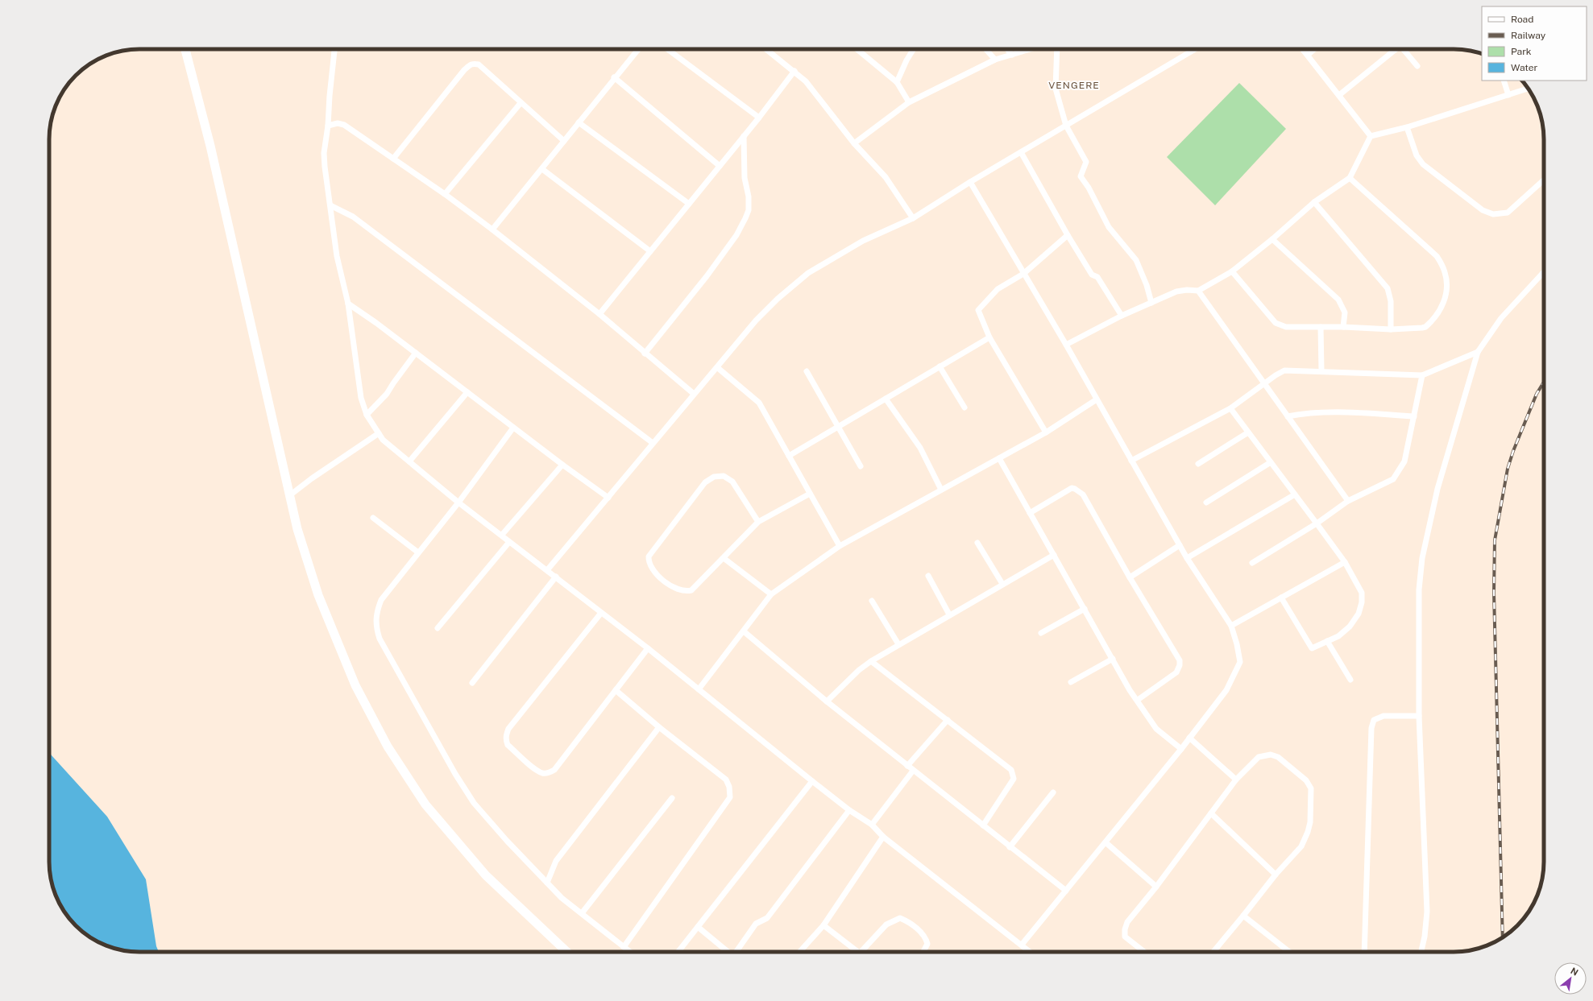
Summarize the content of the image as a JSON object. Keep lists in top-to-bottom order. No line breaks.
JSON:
{"districts":["VENGERE"],"legend":["Road","Railway","Park","Water"],"north":"top right"}
